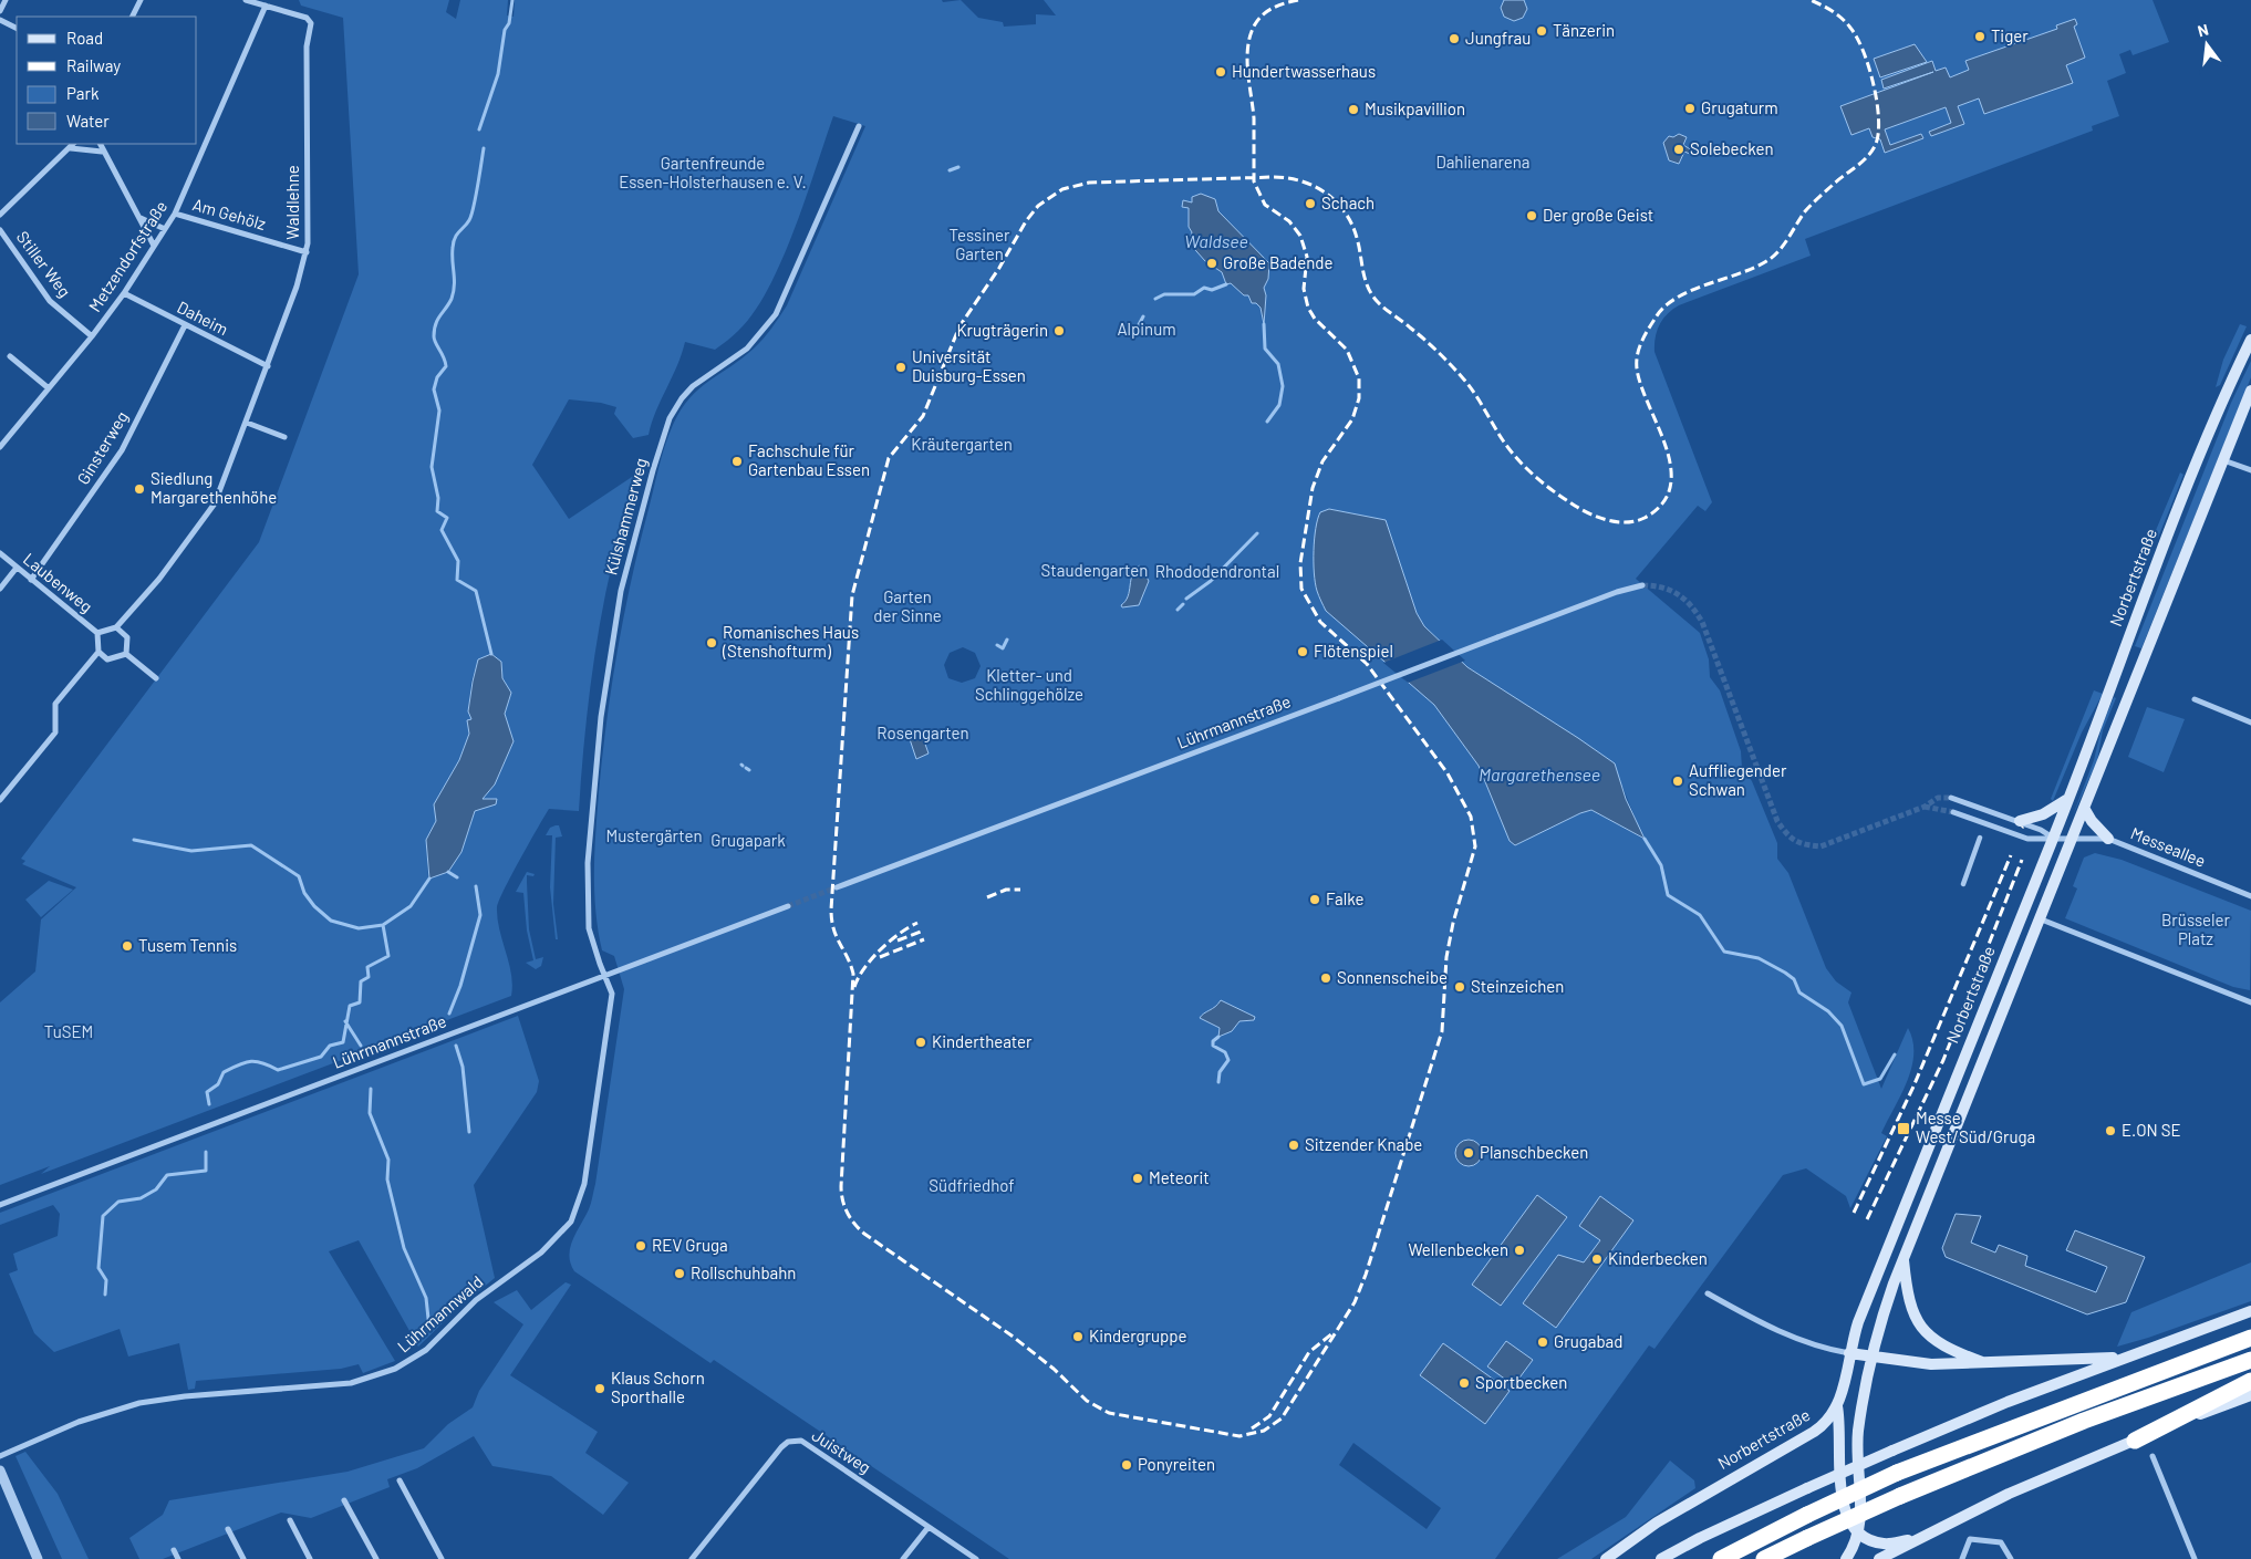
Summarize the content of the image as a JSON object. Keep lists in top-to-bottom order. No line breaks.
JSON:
{"streets":{"main road":["Norbertstraße"],"street":["Waldlehne","Am Gehölz","Metzendorfstraße","Stiller Weg","Daheim","Ginsterweg","Külshammerweg","Laubenweg","Lührmannstraße","Messeallee","Lührmannwald","Juistweg"]},"crossings":[["Waldlehne","Am Gehölz"],["Waldlehne","Metzendorfstraße"],["Waldlehne","Daheim"],["Waldlehne","Laubenweg"],["Am Gehölz","Metzendorfstraße"],["Metzendorfstraße","Stiller Weg"],["Metzendorfstraße","Daheim"],["Daheim","Ginsterweg"],["Ginsterweg","Laubenweg"],["Külshammerweg","Lührmannstraße"],["Külshammerweg","Lührmannwald"],["Norbertstraße","Messeallee"],["Lührmannstraße","Lührmannwald"]],"water":["Waldsee","Margarethensee"],"parks":["Dahlienarena","Gartenfreunde Essen-Holsterhausen e. V.","Tessiner Garten","Alpinum","Kräutergarten","Staudengarten","Rhododendrontal","Garten der Sinne","Kletter- und Schlinggehölze","Rosengarten","Mustergärten","Grugapark","Brüsseler Platz","TuSEM","Südfriedhof"],"places":{"other":["Tänzerin","Tiger","Jungfrau","Hundertwasserhaus","Grugaturm","Musikpavillion","Solebecken","Schach","Der große Geist","Große Badende","Krugträgerin","Universität Duisburg-Essen","Fachschule für Gartenbau Essen","Siedlung Margarethenhöhe","Romanisches Haus (Stenshofturm)","Flötenspiel","Auffliegender Schwan","Falke","Tusem Tennis","Sonnenscheibe","Steinzeichen","Kindertheater","E.ON SE","Sitzender Knabe","Planschbecken","Meteorit","REV Gruga","Wellenbecken","Kinderbecken","Rollschuhbahn","Kindergruppe","Grugabad","Sportbecken","Klaus Schorn Sporthalle","Ponyreiten"],"transit":["Messe West/Süd/Gruga"]},"legend":["Road","Railway","Park","Water"],"north":"top"}
